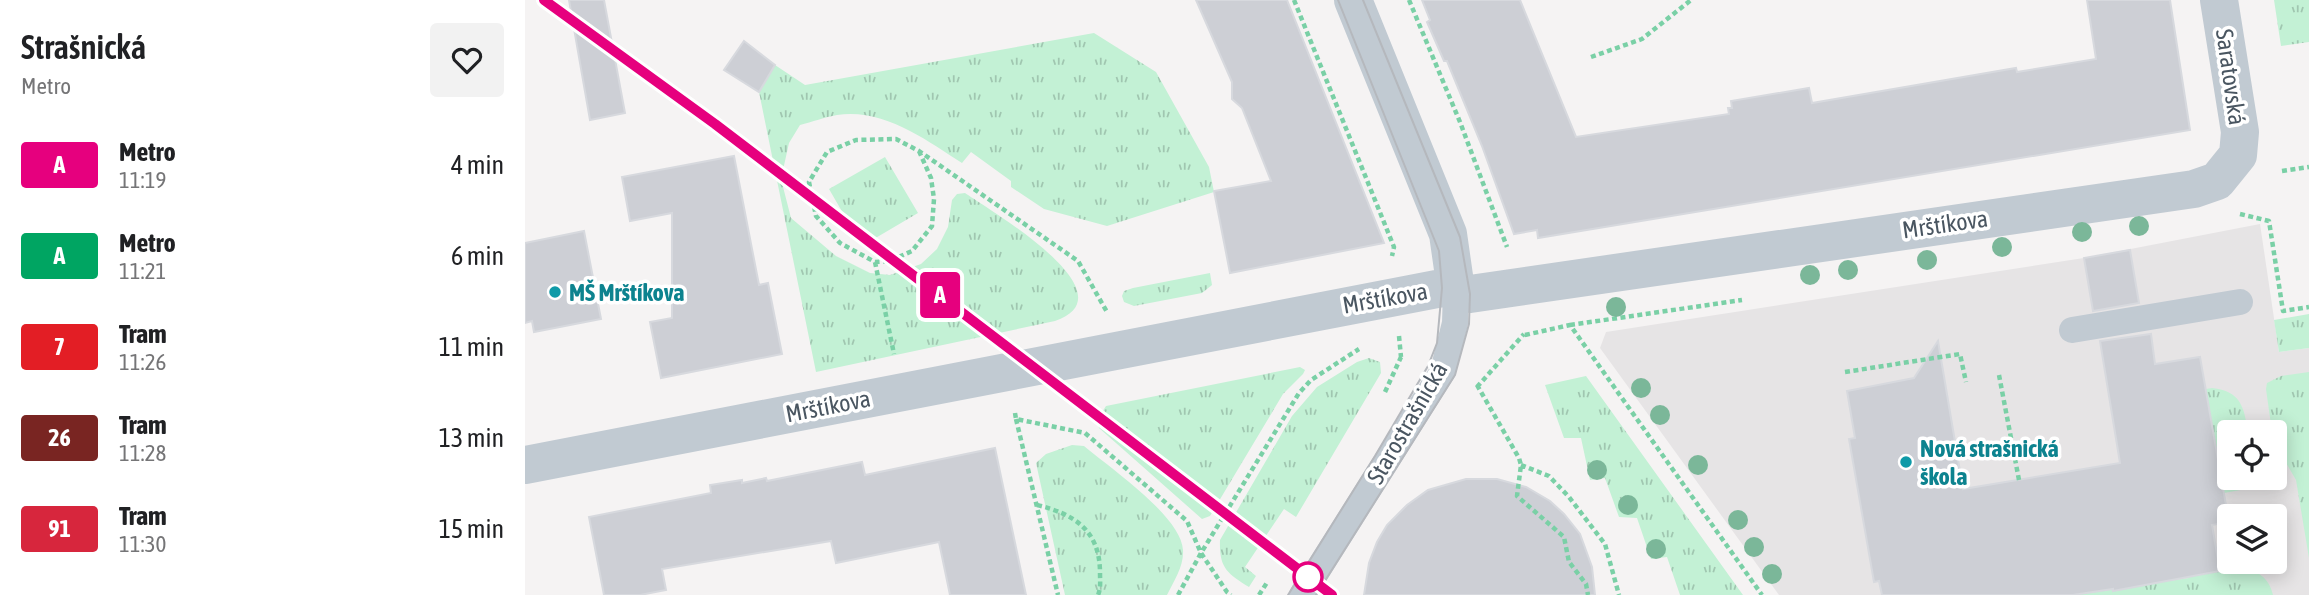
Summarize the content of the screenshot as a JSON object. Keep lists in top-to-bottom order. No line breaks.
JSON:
{"streets":{"street":["Saratovská","Mrštíkova","Starostrašnická"]},"crossings":[["Saratovská","Mrštíkova"],["Mrštíkova","Starostrašnická"]],"places":["MŠ Mrštíkova","Nová strašnická škola"],"lines":["metro line A"],"page":{"heading":["Strašnická","Metro"],"on_map":"A","list":[{"mark":"A","name":"Metro","note":"11:19","value":"4 min"},{"mark":"A","name":"Metro","note":"11:21","value":"6 min"},{"mark":"7","name":"Tram","note":"11:26","value":"11 min"},{"mark":"26","name":"Tram","note":"11:28","value":"13 min"},{"mark":"91","name":"Tram","note":"11:30","value":"15 min"}]}}
